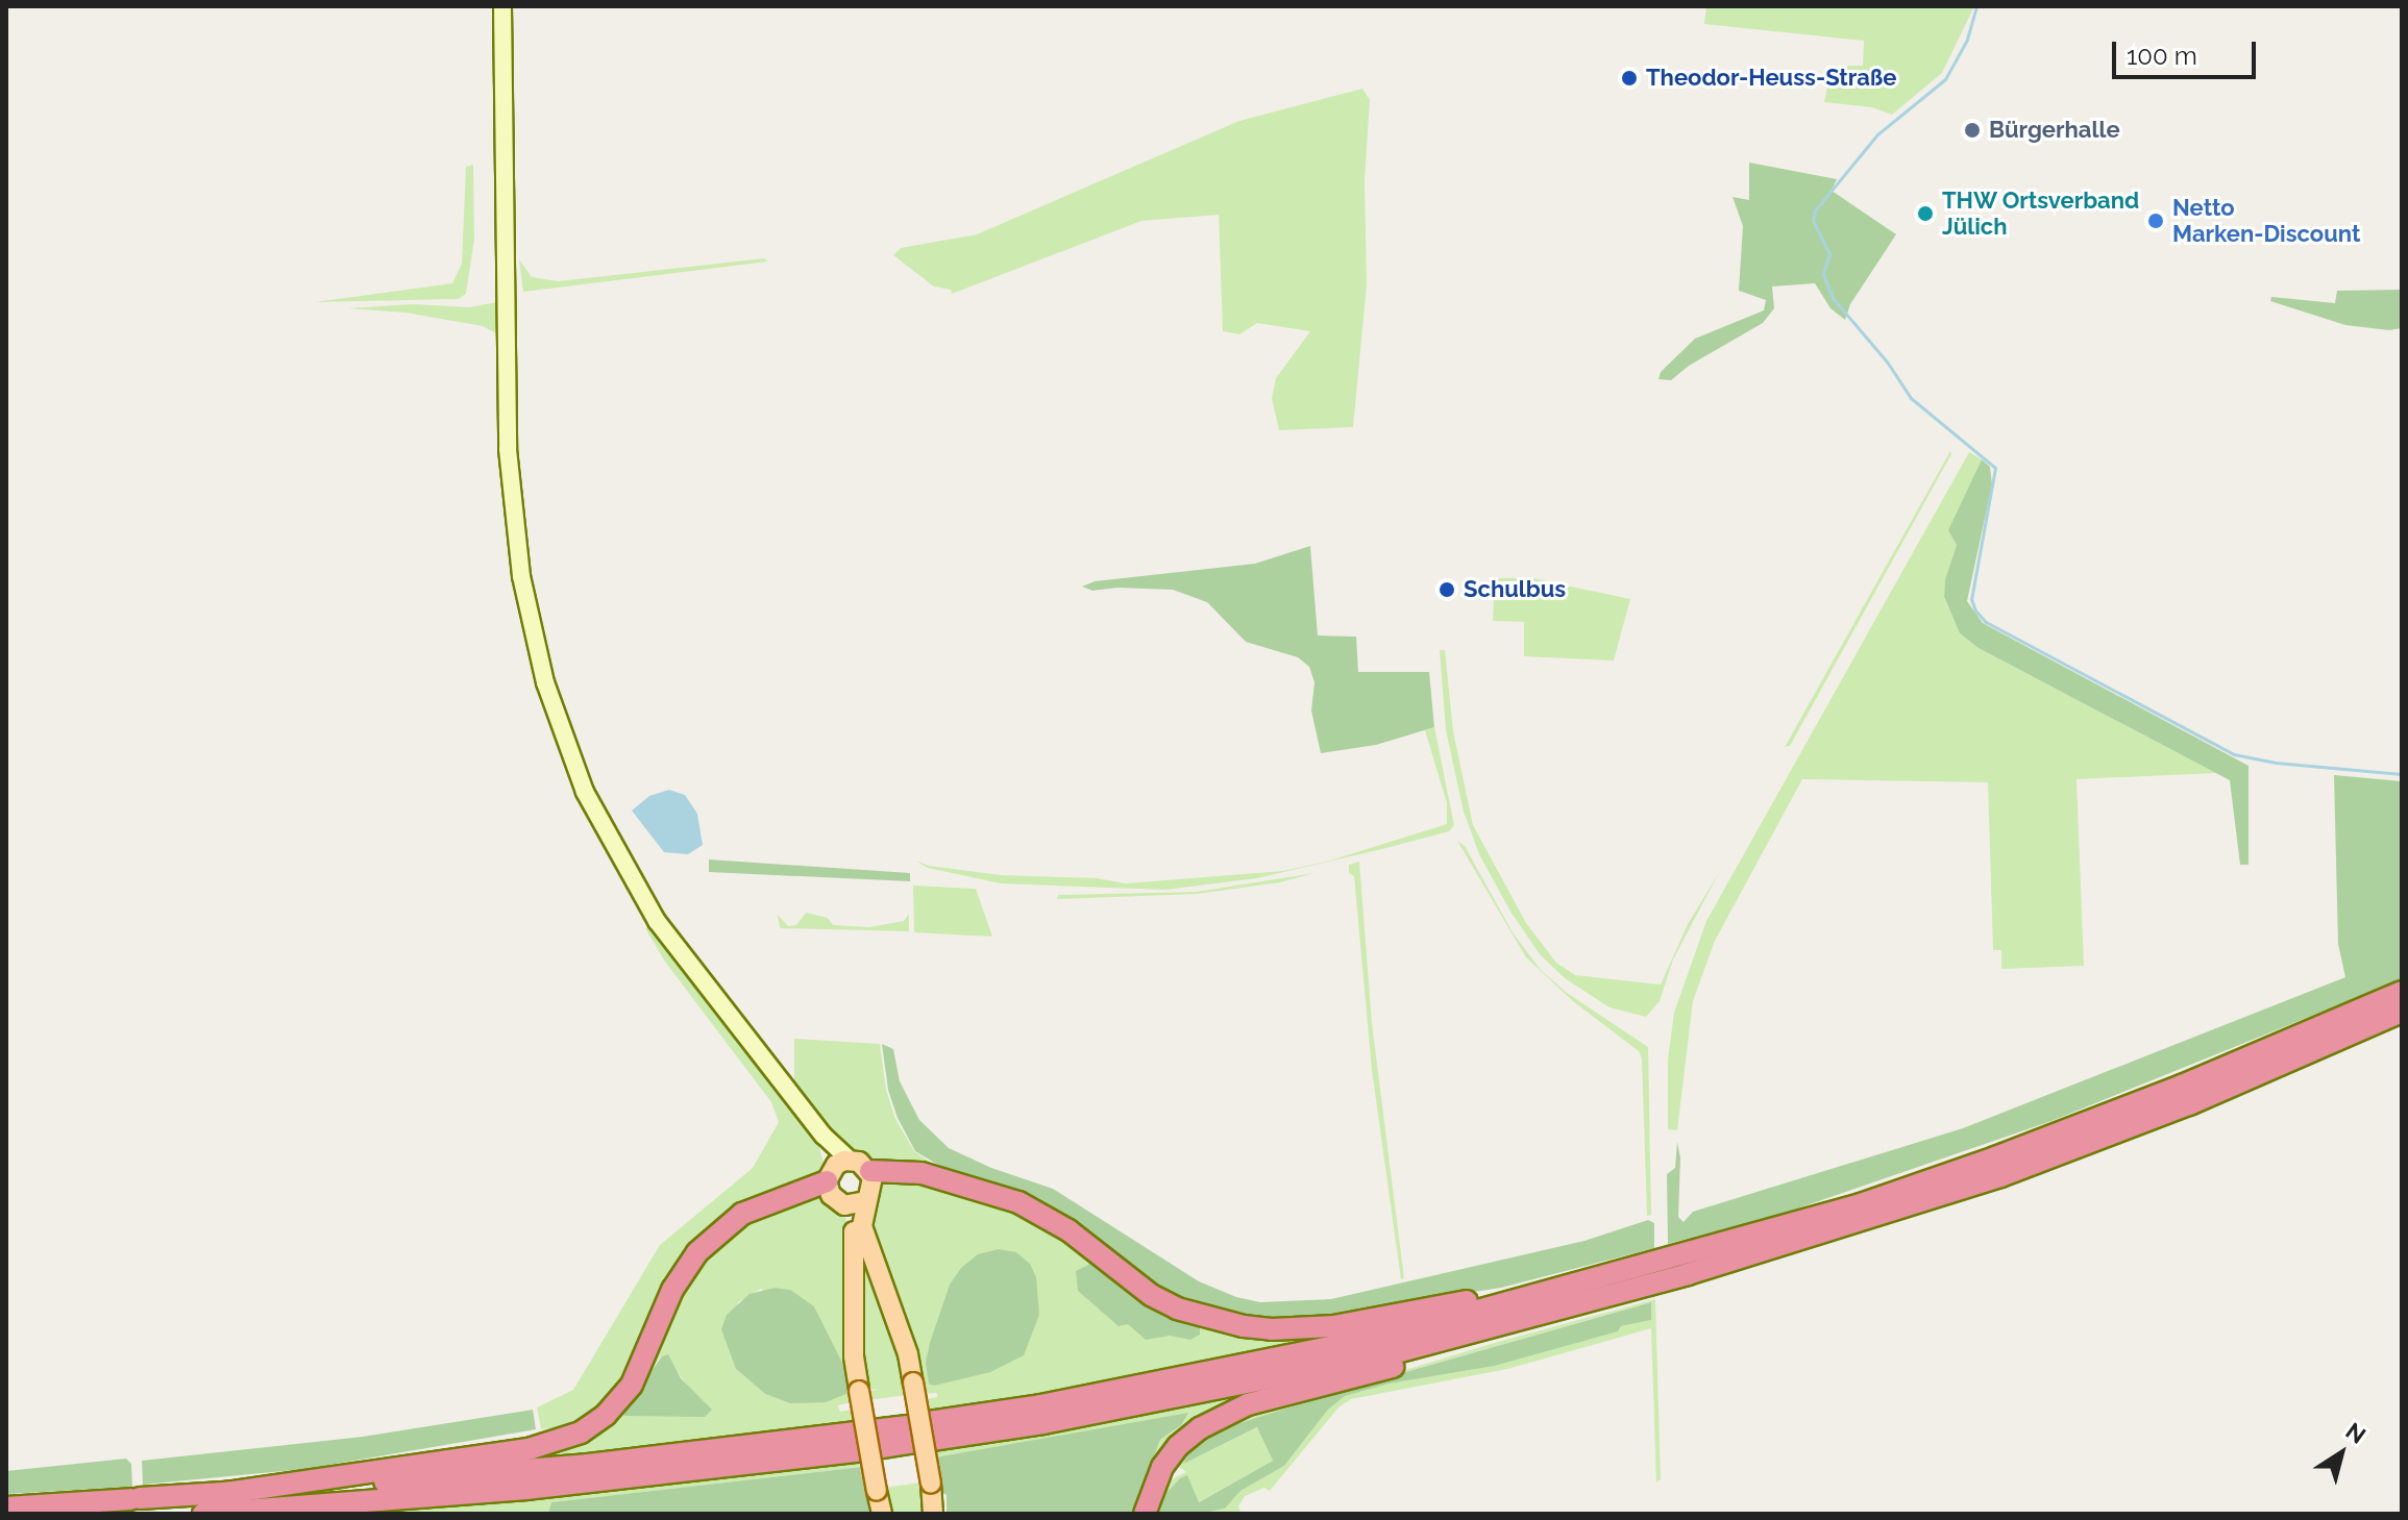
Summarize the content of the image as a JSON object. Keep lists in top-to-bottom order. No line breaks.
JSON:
{"places":["Theodor-Heuss-Straße","Bürgerhalle","THW Ortsverband Jülich","Netto Marken-Discount","Schulbus"],"scale_bar":"100 m","north":"top right"}
